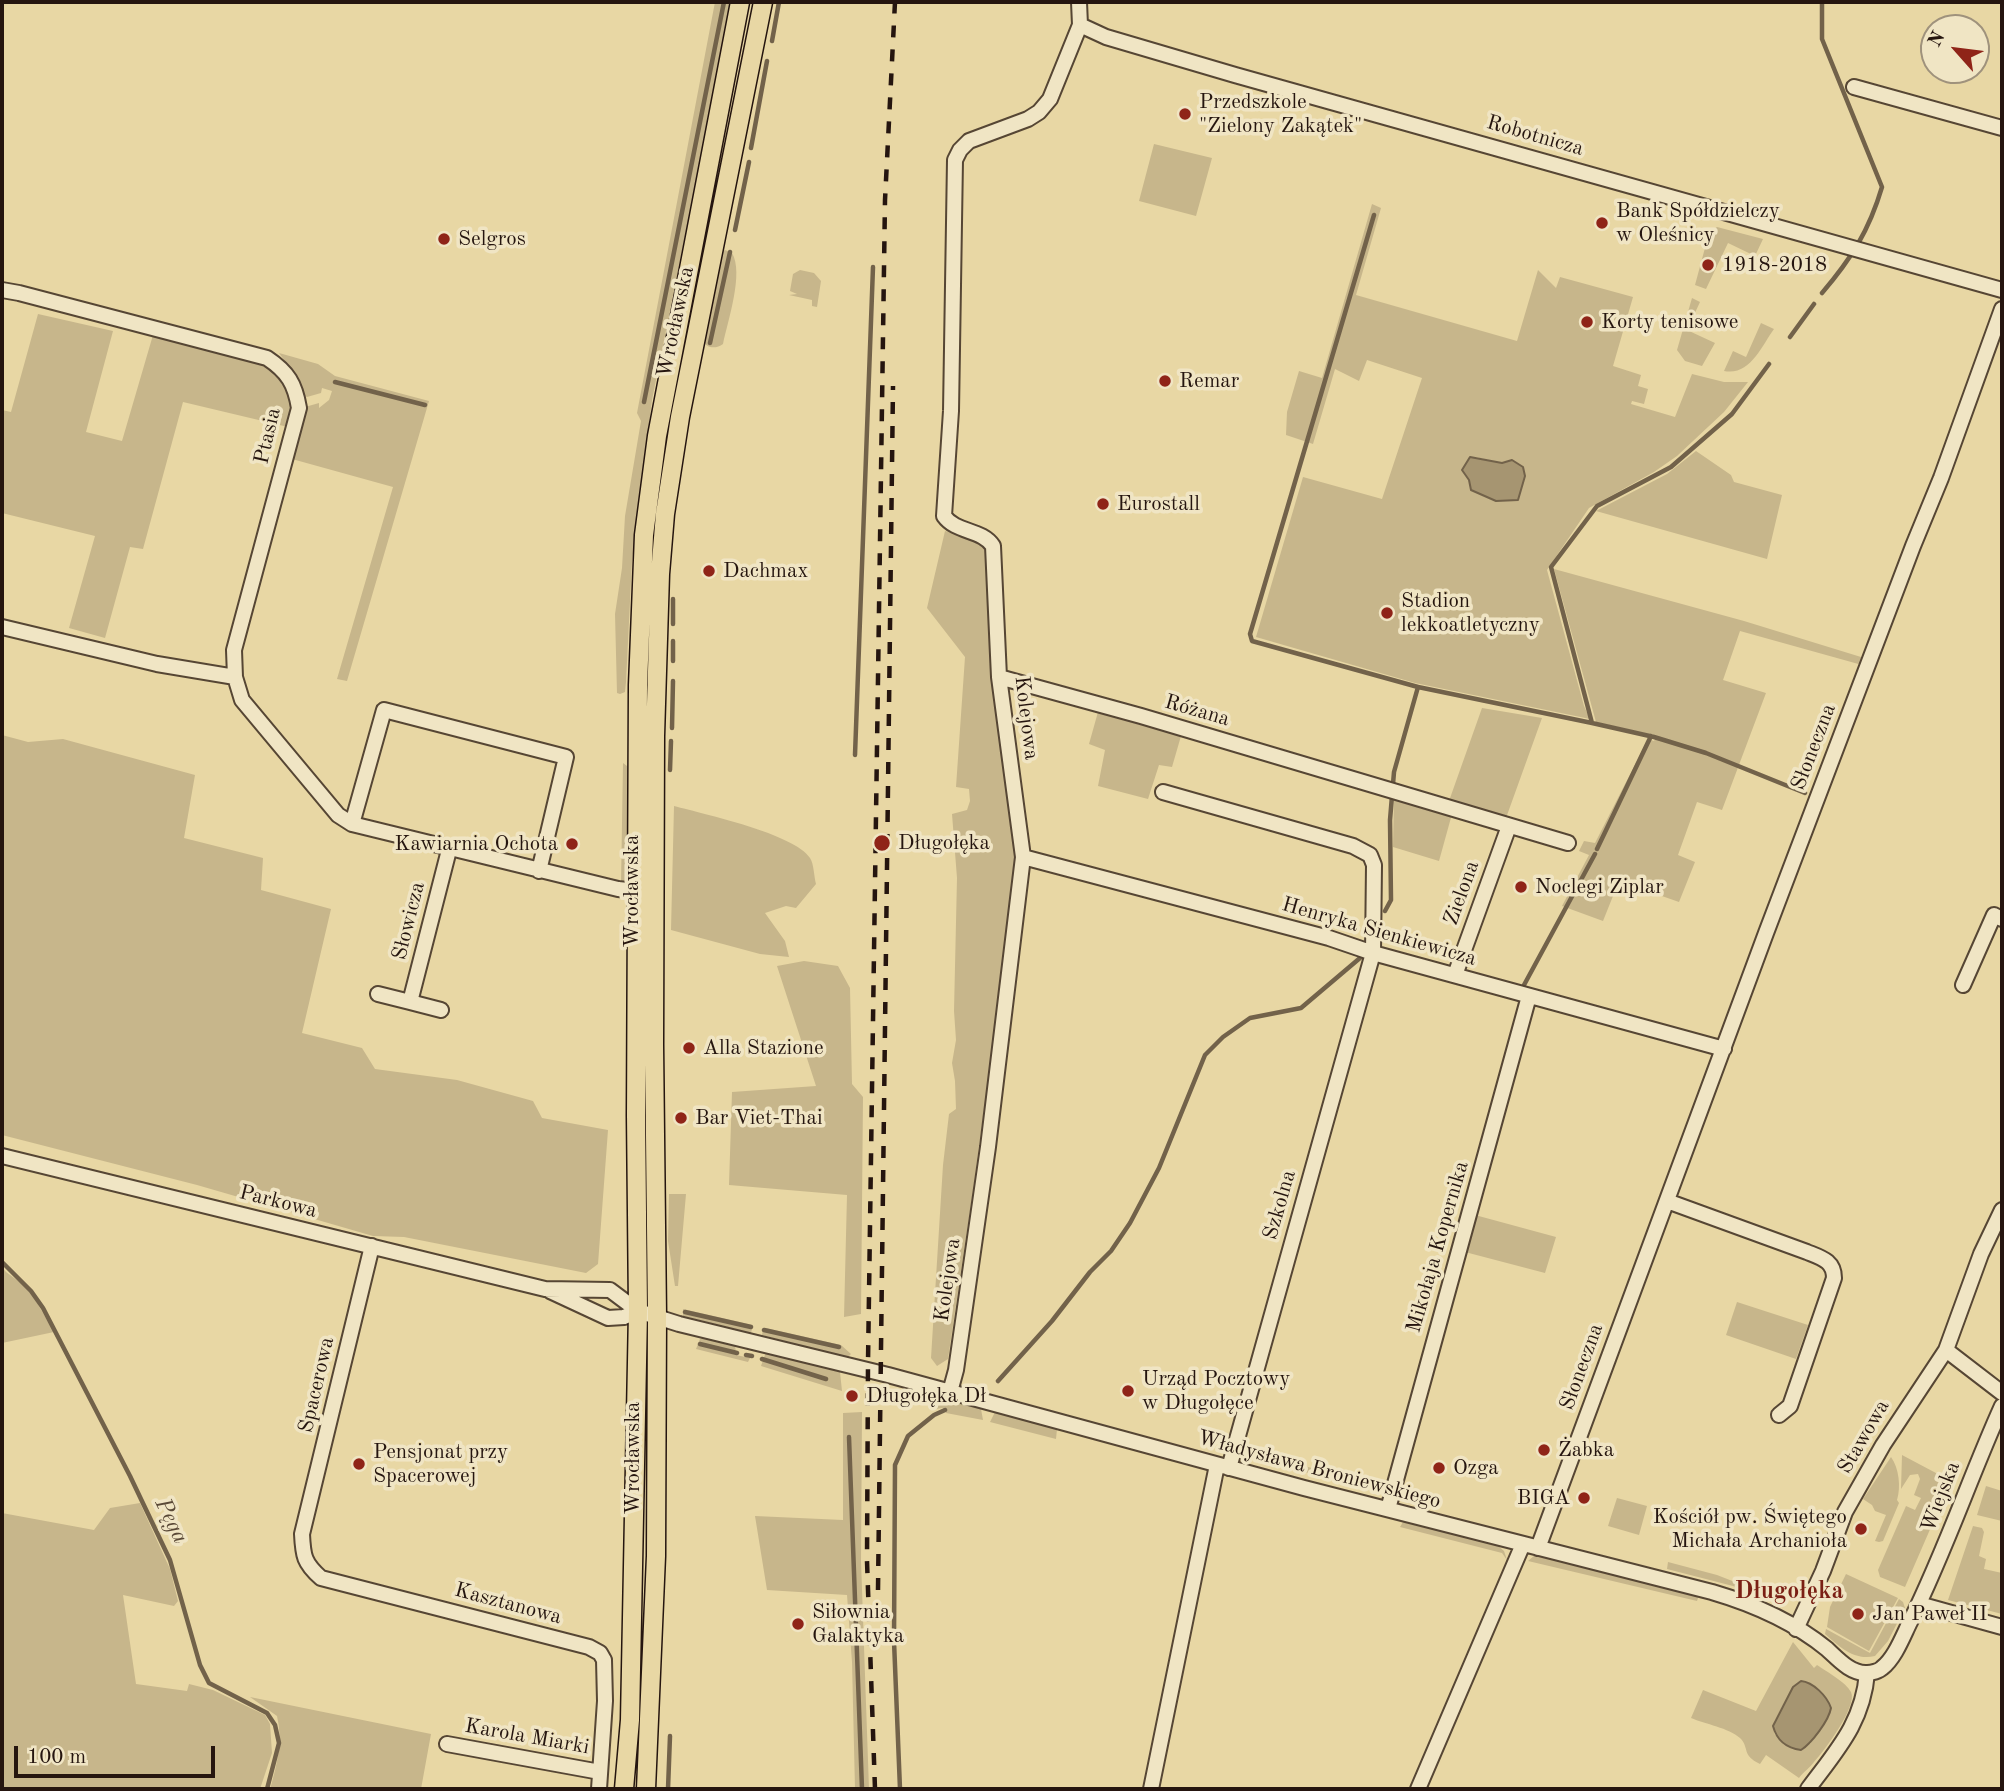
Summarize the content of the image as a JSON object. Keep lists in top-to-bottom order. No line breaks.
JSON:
{"streets":{"main road":["Wrocławska"],"street":["Robotnicza","Ptasia","Różana","Kolejowa","Słoneczna","Zielona","Słowicza","Henryka Sienkiewicza","Parkowa","Szkolna","Mikołaja Kopernika","Spacerowa","Stawowa","Władysława Broniewskiego","Wiejska","Kasztanowa","Karola Miarki"]},"crossings":[["Robotnicza","Kolejowa"],["Wrocławska","Ptasia"],["Wrocławska","Parkowa"],["Wrocławska","Władysława Broniewskiego"],["Ptasia","Słowicza"],["Różana","Kolejowa"],["Różana","Zielona"],["Kolejowa","Henryka Sienkiewicza"],["Kolejowa","Władysława Broniewskiego"],["Słoneczna","Henryka Sienkiewicza"],["Słoneczna","Władysława Broniewskiego"],["Zielona","Henryka Sienkiewicza"],["Henryka Sienkiewicza","Szkolna"],["Henryka Sienkiewicza","Mikołaja Kopernika"],["Parkowa","Spacerowa"],["Parkowa","Władysława Broniewskiego"],["Szkolna","Władysława Broniewskiego"],["Mikołaja Kopernika","Władysława Broniewskiego"],["Spacerowa","Kasztanowa"],["Stawowa","Władysława Broniewskiego"],["Kasztanowa","Karola Miarki"]],"districts":["Długołęka"],"water":["Pęga"],"places":["Przedszkole \"Zielony Zakątek\"","Bank Spółdzielczy w Oleśnicy","Selgros","1918-2018","Korty tenisowe","Remar","Eurostall","Dachmax","Stadion lekkoatletyczny","Długołęka","Kawiarnia Ochota","Noclegi Ziplar","Alla Stazione","Bar Viet-Thai","Urząd Pocztowy w Długołęce","Długołęka Dł","Żabka","Pensjonat przy Spacerowej","Ozga","BIGA","Kościół pw. Świętego Michała Archanioła","Jan Paweł II","Siłownia Galaktyka"],"scale_bar":"100 m","north":"top left"}
